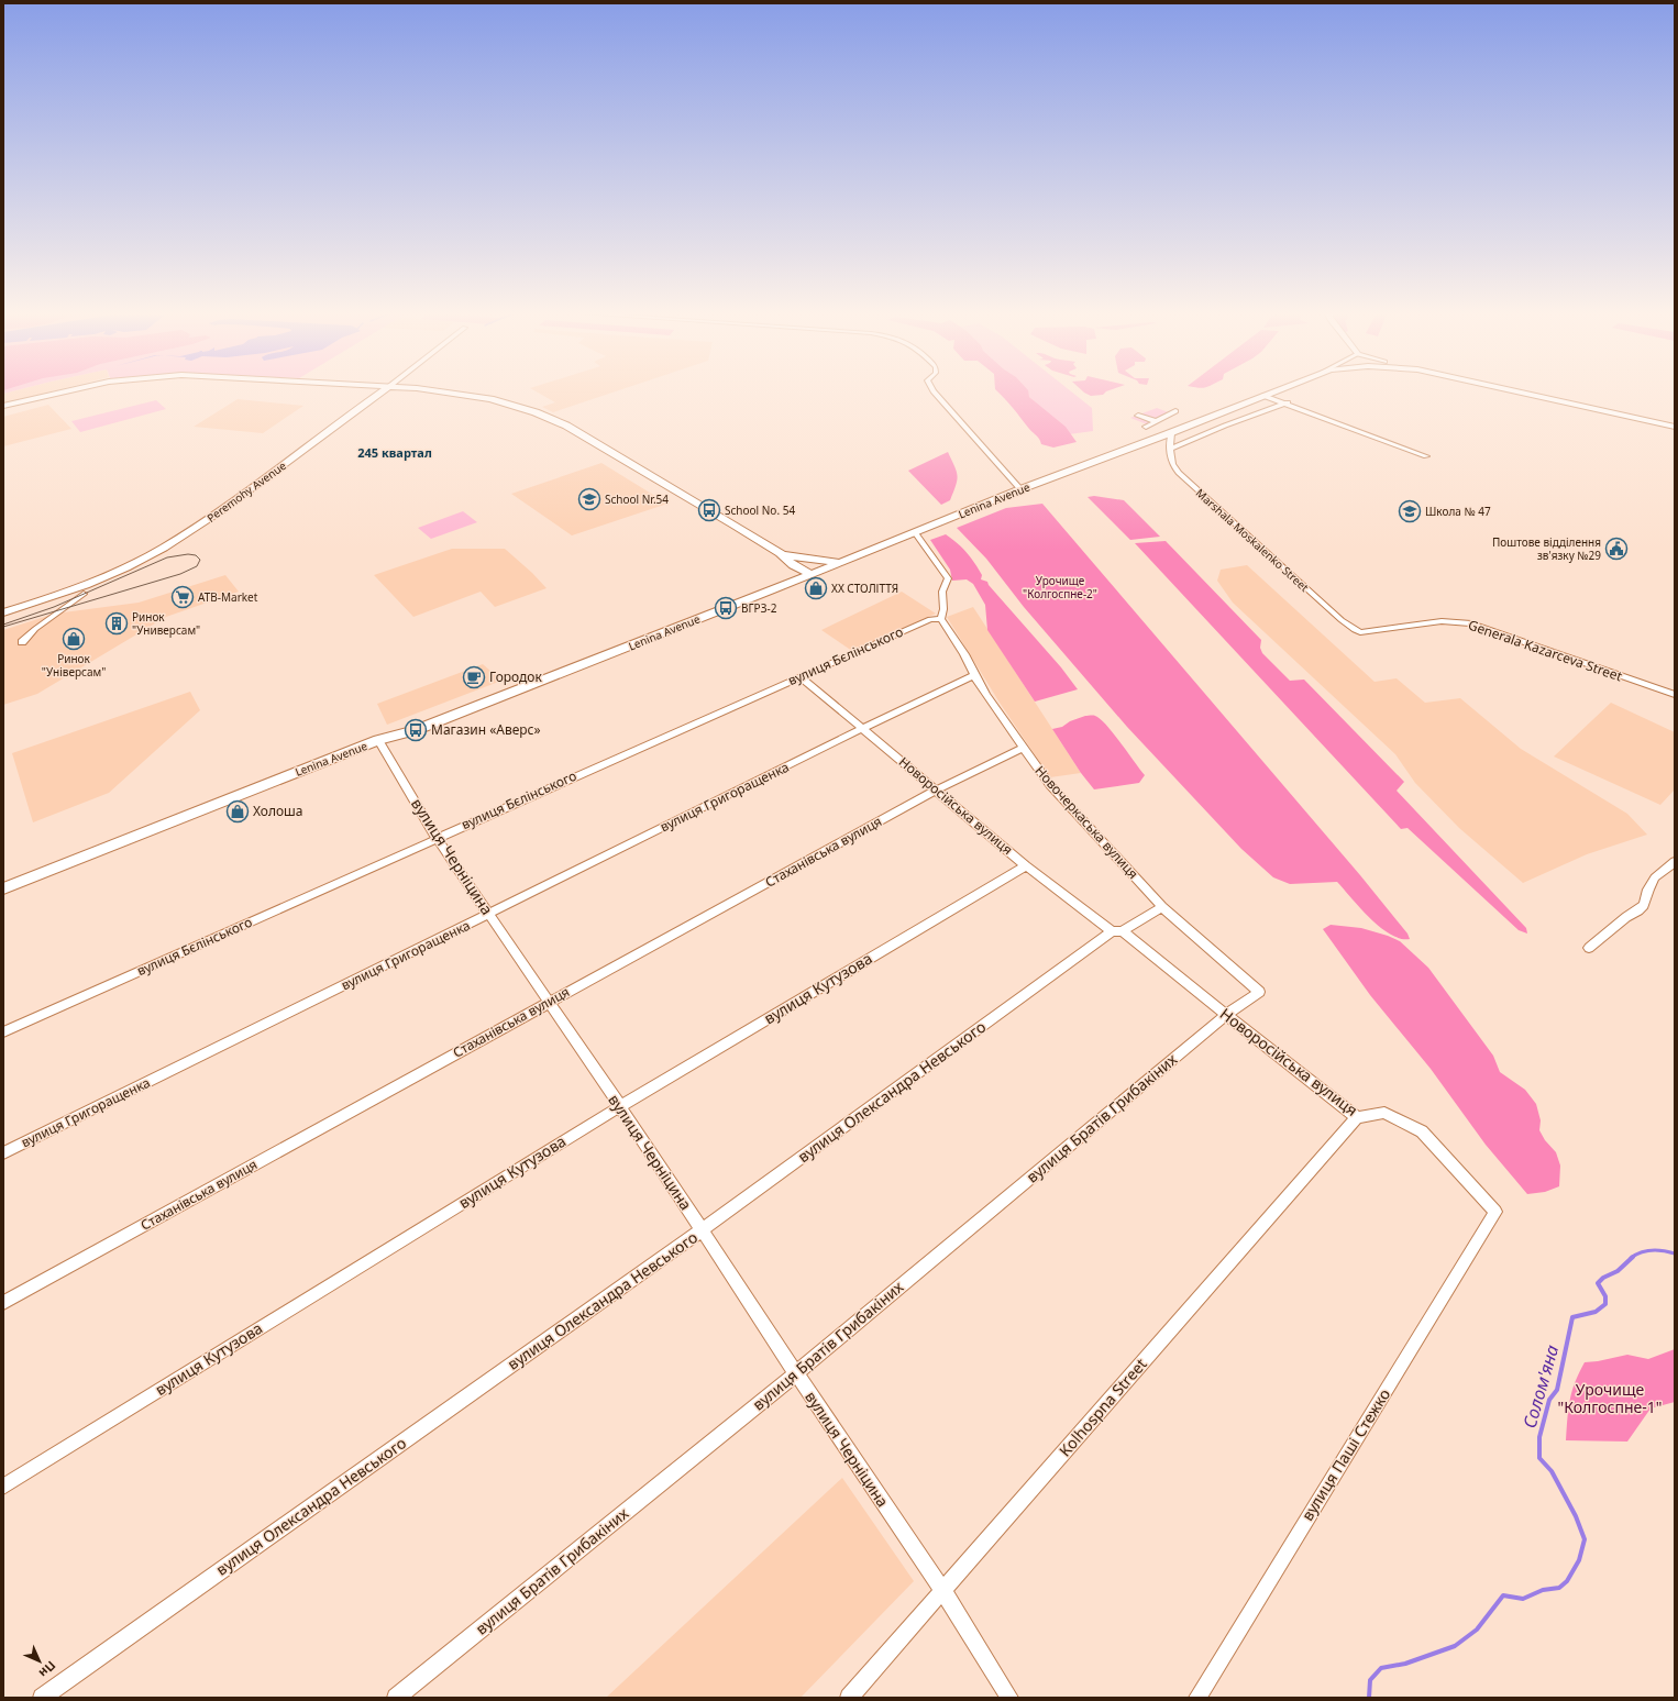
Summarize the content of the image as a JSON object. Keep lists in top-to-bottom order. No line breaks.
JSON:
{"streets":{"main road":["Peremohy Avenue","Lenina Avenue"],"street":["Marshala Moskalenko Street","Generala Kazarceva Street","вулиця Бєлінського","вулиця Григоращенка","Новоросійська вулиця","Новочеркаська вулиця","Стаханівська вулиця","вулиця Черніцина","вулиця Кутузова","вулиця Олександра Невського","вулиця Братів Грибакіних","Kolhospna Street","вулиця Паші Стежко"]},"crossings":[["Lenina Avenue","Marshala Moskalenko Street"],["Lenina Avenue","вулиця Черніцина"],["Marshala Moskalenko Street","Generala Kazarceva Street"],["вулиця Бєлінського","Новоросійська вулиця"],["вулиця Бєлінського","Новочеркаська вулиця"],["вулиця Бєлінського","вулиця Черніцина"],["вулиця Григоращенка","Новоросійська вулиця"],["вулиця Григоращенка","Новочеркаська вулиця"],["вулиця Григоращенка","вулиця Черніцина"],["Новоросійська вулиця","Стаханівська вулиця"],["Новоросійська вулиця","вулиця Кутузова"],["Новоросійська вулиця","вулиця Олександра Невського"],["Новоросійська вулиця","вулиця Братів Грибакіних"],["Новоросійська вулиця","Kolhospna Street"],["Новоросійська вулиця","вулиця Паші Стежко"],["Новочеркаська вулиця","Стаханівська вулиця"],["Новочеркаська вулиця","вулиця Олександра Невського"],["Новочеркаська вулиця","вулиця Братів Грибакіних"],["Стаханівська вулиця","вулиця Черніцина"],["вулиця Черніцина","вулиця Кутузова"],["вулиця Черніцина","вулиця Олександра Невського"],["вулиця Черніцина","вулиця Братів Грибакіних"],["вулиця Черніцина","Kolhospna Street"]],"districts":["245 квартал"],"water":["Солом'яна"],"parks":["Урочище \"Колгоспне-2\"","Урочище \"Колгоспне-1\""],"places":{"school or university":["School Nr.54","Школа № 47"],"bus stop":["School No. 54","ВГРЗ-2","Магазин «Аверс»"],"public building":["Поштове відділення зв'язку №29"],"shop":["ХХ СТОЛІТТЯ","Ринок \"Універсам\"","Холоша"],"supermarket":["ATB-Market"],"building":["Ринок \"Универсам\""],"cafe":["Городок"]},"north":"bottom right"}
